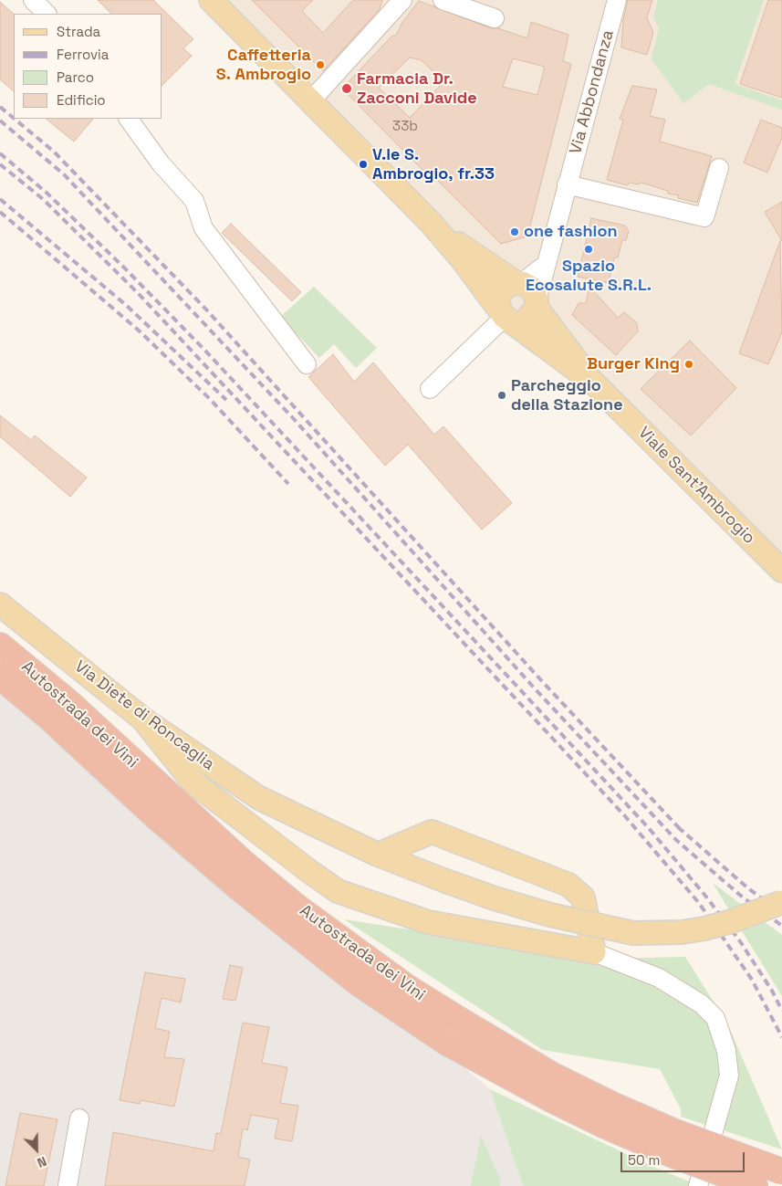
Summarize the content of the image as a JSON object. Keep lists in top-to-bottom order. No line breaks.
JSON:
{"streets":{"highway":["Autostrada dei Vini"],"main road":["Viale Sant'Ambrogio","Via Diete di Roncaglia"],"street":["Via Abbondanza"]},"crossings":[["Via Abbondanza","Viale Sant'Ambrogio"]],"places":["Caffetteria S. Ambrogio","Farmacia Dr. Zacconi Davide","V.le S. Ambrogio, fr.33","one fashion","Spazio Ecosalute S.R.L.","Burger King","Parcheggio della Stazione"],"house_numbers":["33b"],"legend":["Strada","Ferrovia","Parco","Edificio"],"scale_bar":"50 m","north":"bottom right"}
